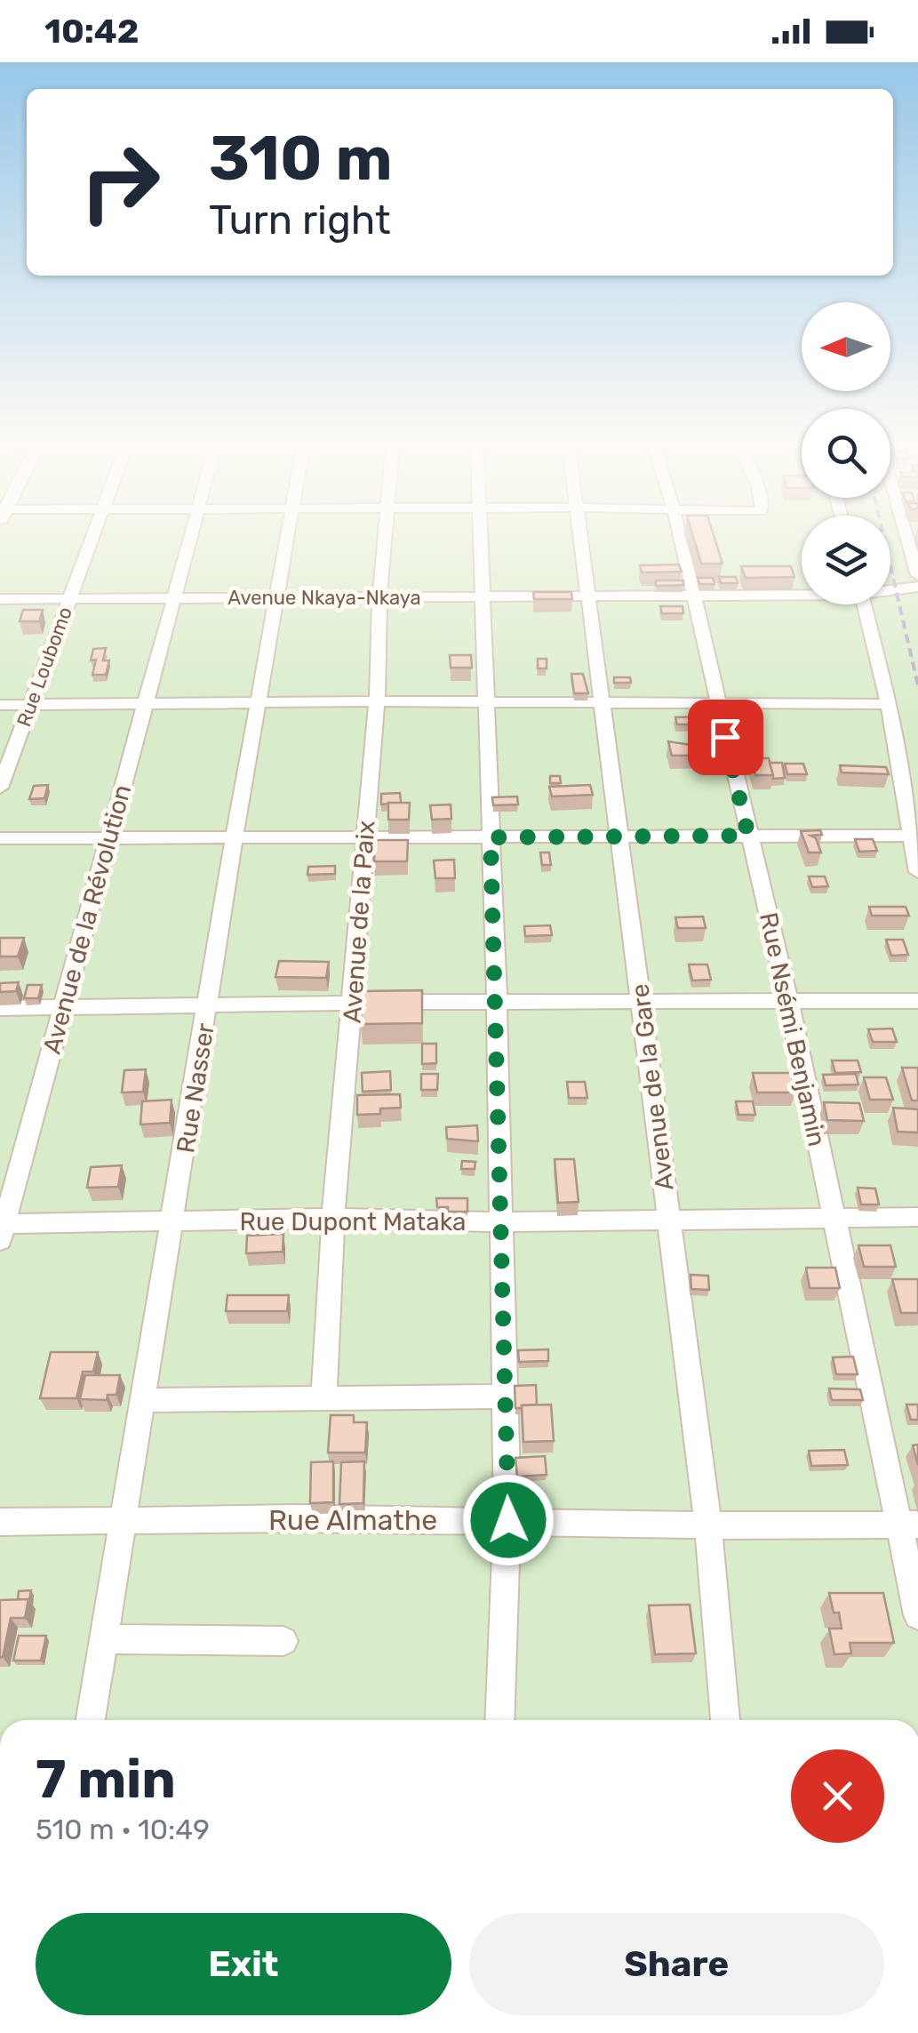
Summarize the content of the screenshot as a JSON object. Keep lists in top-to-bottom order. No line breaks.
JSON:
{"streets":{"street":["Avenue Nkaya-Nkaya","Rue Loubomo","Avenue de la Révolution","Avenue de la Paix","Rue Nsémi Benjamin","Avenue de la Gare","Rue Nasser","Rue Dupont Mataka","Rue Almathe"]},"crossings":[["Avenue Nkaya-Nkaya","Rue Loubomo"],["Avenue Nkaya-Nkaya","Avenue de la Révolution"],["Avenue Nkaya-Nkaya","Avenue de la Paix"],["Avenue Nkaya-Nkaya","Rue Nsémi Benjamin"],["Avenue Nkaya-Nkaya","Avenue de la Gare"],["Avenue Nkaya-Nkaya","Rue Nasser"],["Avenue de la Révolution","Rue Dupont Mataka"],["Avenue de la Paix","Rue Dupont Mataka"],["Rue Nsémi Benjamin","Rue Dupont Mataka"],["Rue Nsémi Benjamin","Rue Almathe"],["Avenue de la Gare","Rue Dupont Mataka"],["Avenue de la Gare","Rue Almathe"],["Rue Nasser","Rue Dupont Mataka"],["Rue Nasser","Rue Almathe"]],"north":"left","page":{"status":"10:42","turn":["310 m","Turn right"],"heading":["7 min","510 m · 10:49"],"buttons":["Exit","Share"]}}
